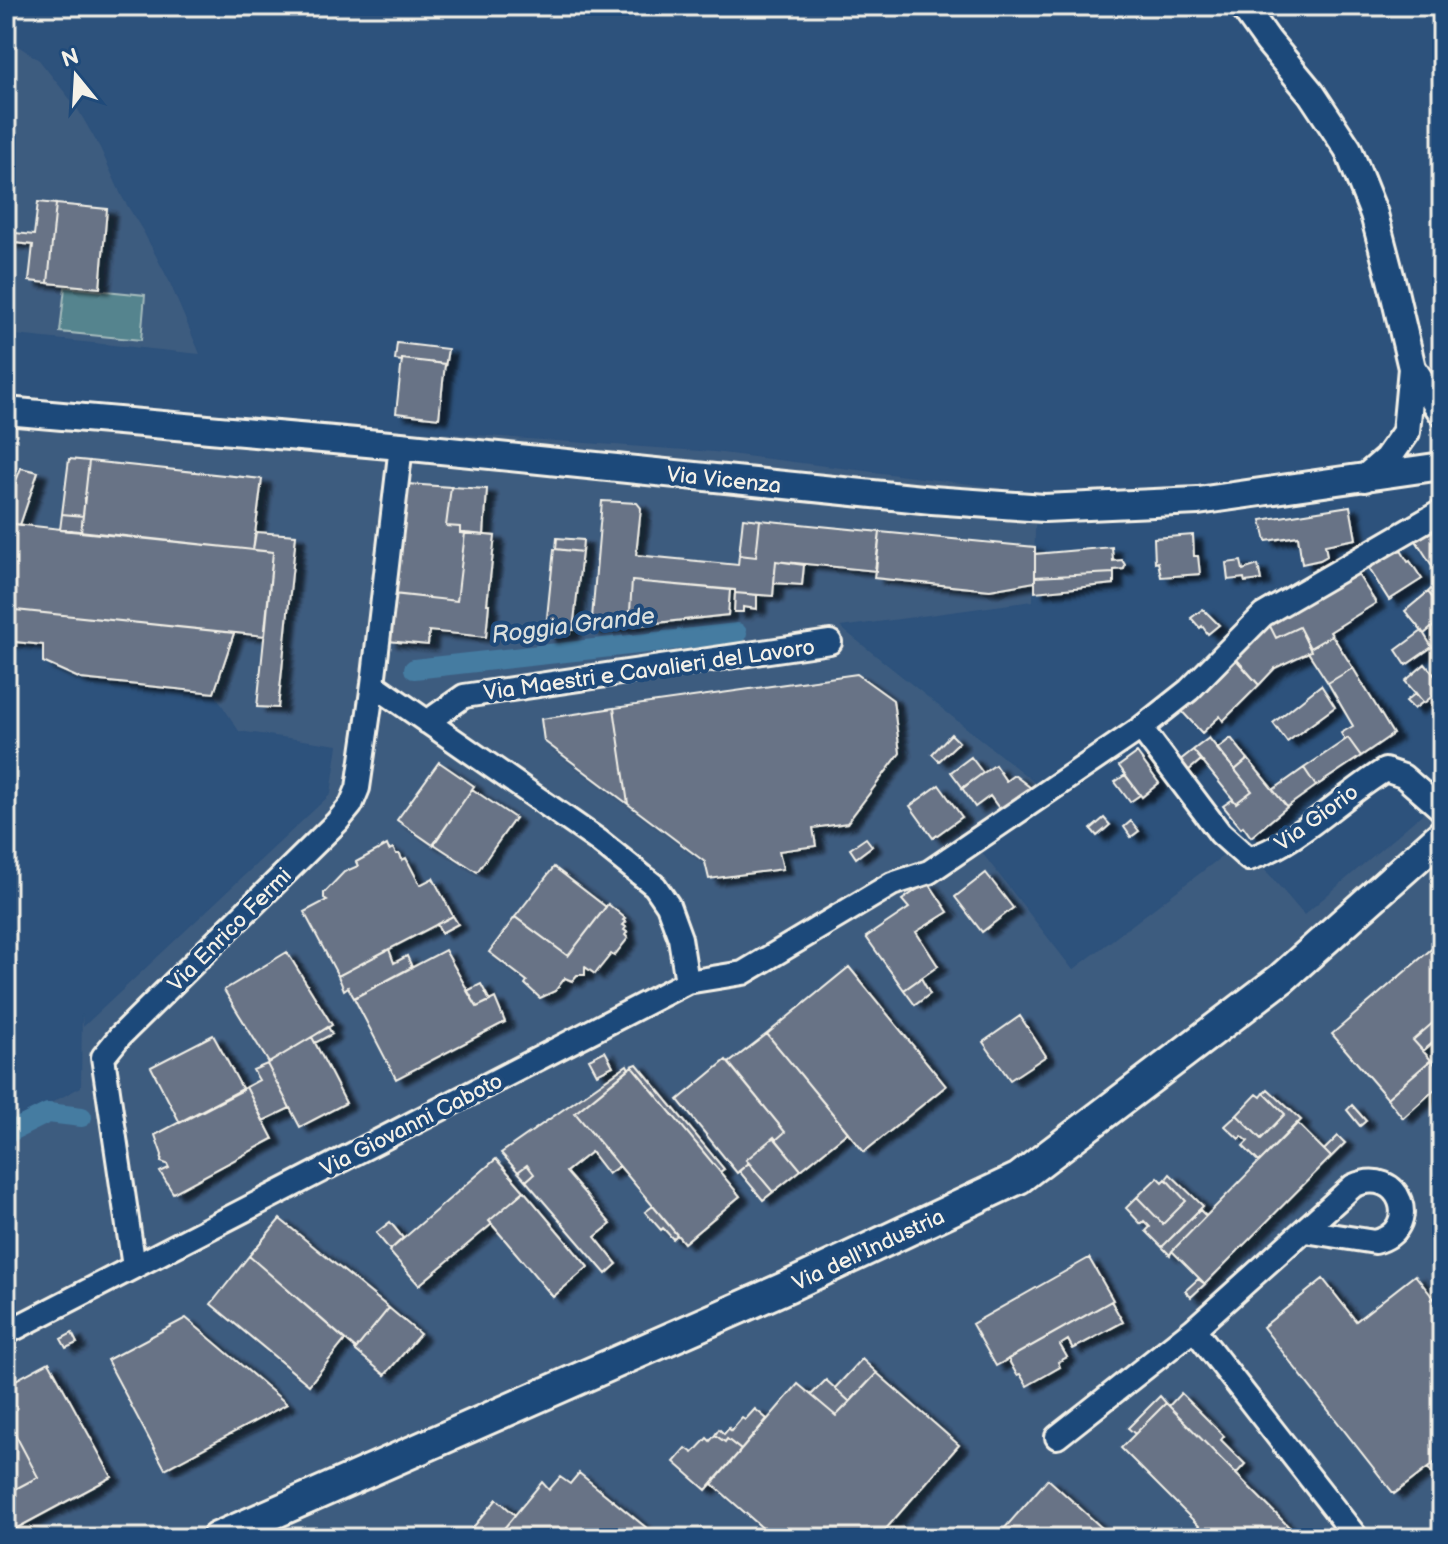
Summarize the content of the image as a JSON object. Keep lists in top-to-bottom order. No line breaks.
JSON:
{"streets":{"main road":["Via dell'Industria"],"street":["Via Vicenza","Via Maestri e Cavalieri del Lavoro","Via Giorio","Via Enrico Fermi","Via Giovanni Caboto"]},"crossings":[["Via Vicenza","Via Enrico Fermi"],["Via Giorio","Via Giovanni Caboto"],["Via Enrico Fermi","Via Giovanni Caboto"]],"water":["Roggia Grande"],"north":"top"}
